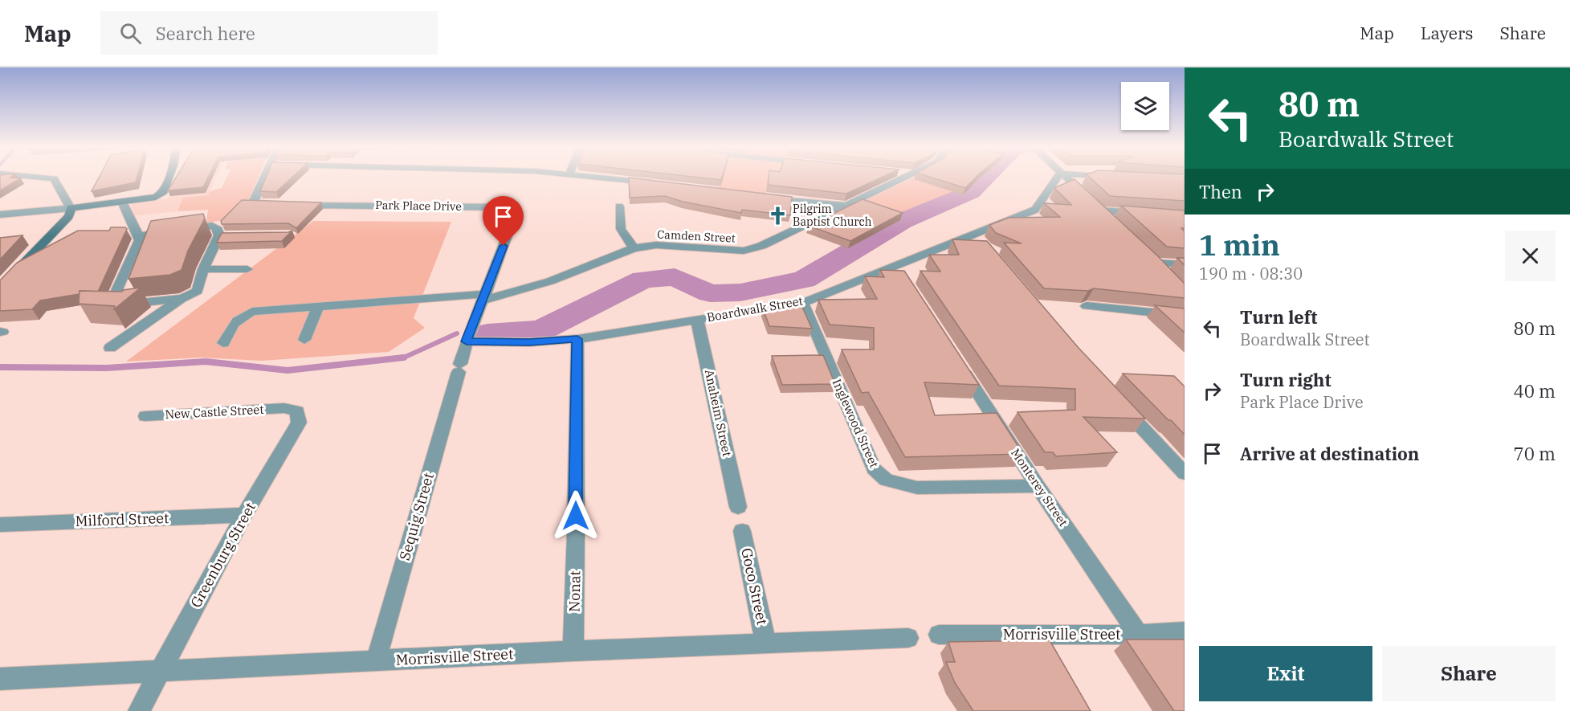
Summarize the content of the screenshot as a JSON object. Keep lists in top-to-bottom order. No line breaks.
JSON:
{"streets":{"street":["Park Place Drive","Camden Street","Boardwalk Street","New Castle Street","Anaheim Street","Inglewood Street","Monterey Street","Sequig Street","Milford Street","Greenburg Street","Goco Street","Nonat","Morrisville Street"]},"crossings":[["Park Place Drive","Camden Street"],["Park Place Drive","Boardwalk Street"],["Park Place Drive","Sequig Street"],["Boardwalk Street","Anaheim Street"],["Boardwalk Street","Inglewood Street"],["Boardwalk Street","Sequig Street"],["Boardwalk Street","Nonat"],["New Castle Street","Greenburg Street"],["Inglewood Street","Monterey Street"],["Monterey Street","Morrisville Street"],["Sequig Street","Morrisville Street"],["Milford Street","Greenburg Street"],["Greenburg Street","Morrisville Street"],["Goco Street","Morrisville Street"],["Nonat","Morrisville Street"]],"places":{"church":["Pilgrim Baptist Church"]},"page":{"header":"Map","search":"Search here","nav":["Map","Layers","Share"],"turn":["80 m","Boardwalk Street"],"then":"Then","heading":["1 min","190 m · 08:30"],"list":[{"name":"Turn left","note":"Boardwalk Street","value":"80 m"},{"name":"Turn right","note":"Park Place Drive","value":"40 m"},{"name":"Arrive at destination","value":"70 m"}],"buttons":["Exit","Share"]}}
